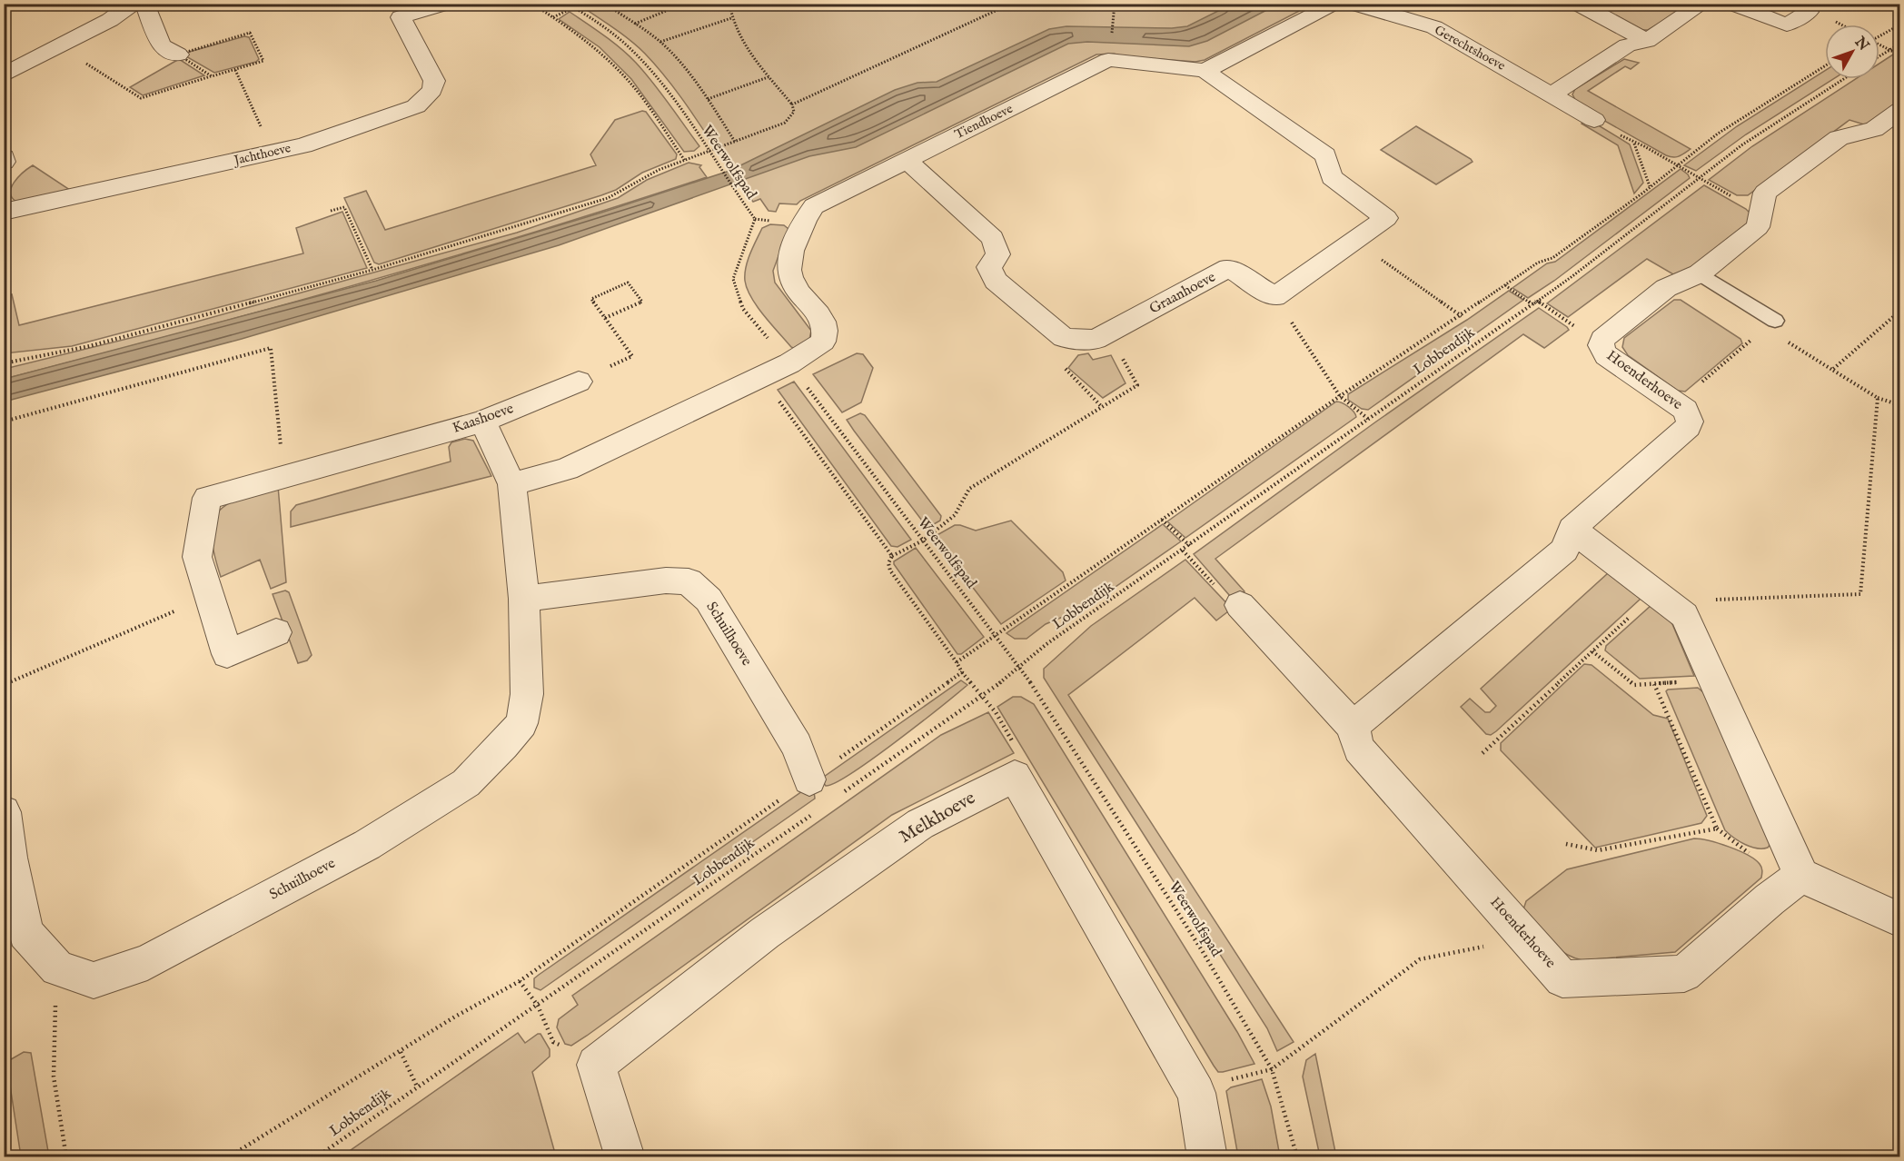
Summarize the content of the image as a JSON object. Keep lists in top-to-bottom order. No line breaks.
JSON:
{"streets":{"street":["Gerechtshoeve","Tiendhoeve","Jachthoeve","Graanhoeve","Hoenderhoeve","Kaashoeve","Schuilhoeve","Melkhoeve"],"path":["Weerwolfspad","Lobbendijk"]},"crossings":[["Tiendhoeve","Weerwolfspad"],["Weerwolfspad","Lobbendijk"],["Kaashoeve","Schuilhoeve"]],"north":"top right"}
